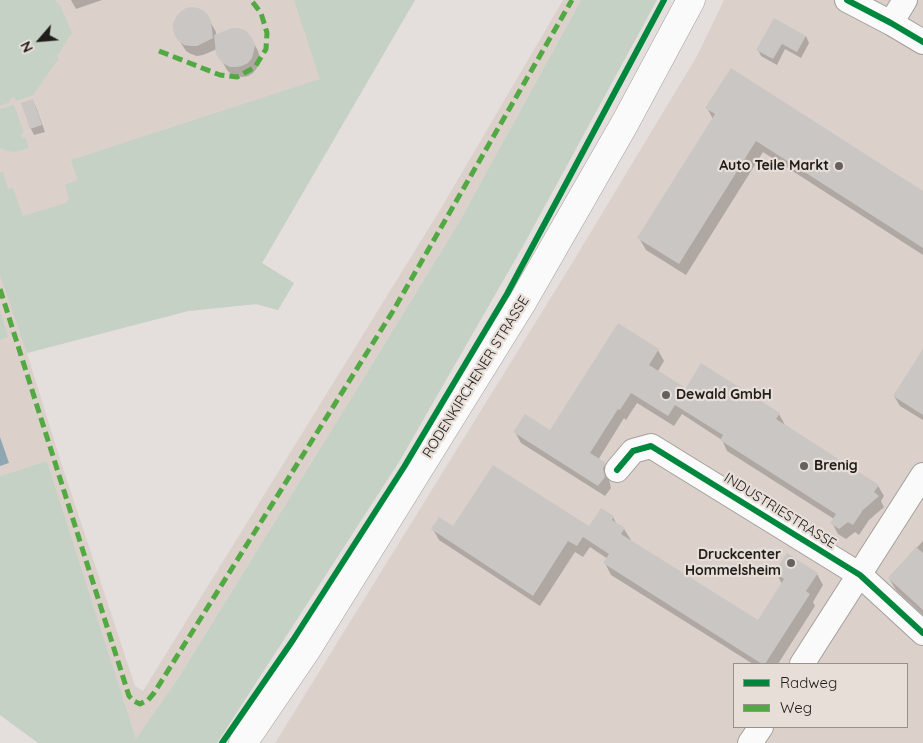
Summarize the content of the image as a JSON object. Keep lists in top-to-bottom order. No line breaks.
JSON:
{"streets":{"main road":["RODENKIRCHENER STRASSE"],"street":["INDUSTRIESTRASSE"]},"places":["Auto Teile Markt","Dewald GmbH","Brenig","Druckcenter Hommelsheim"],"legend":["Radweg","Weg"],"north":"bottom left"}
